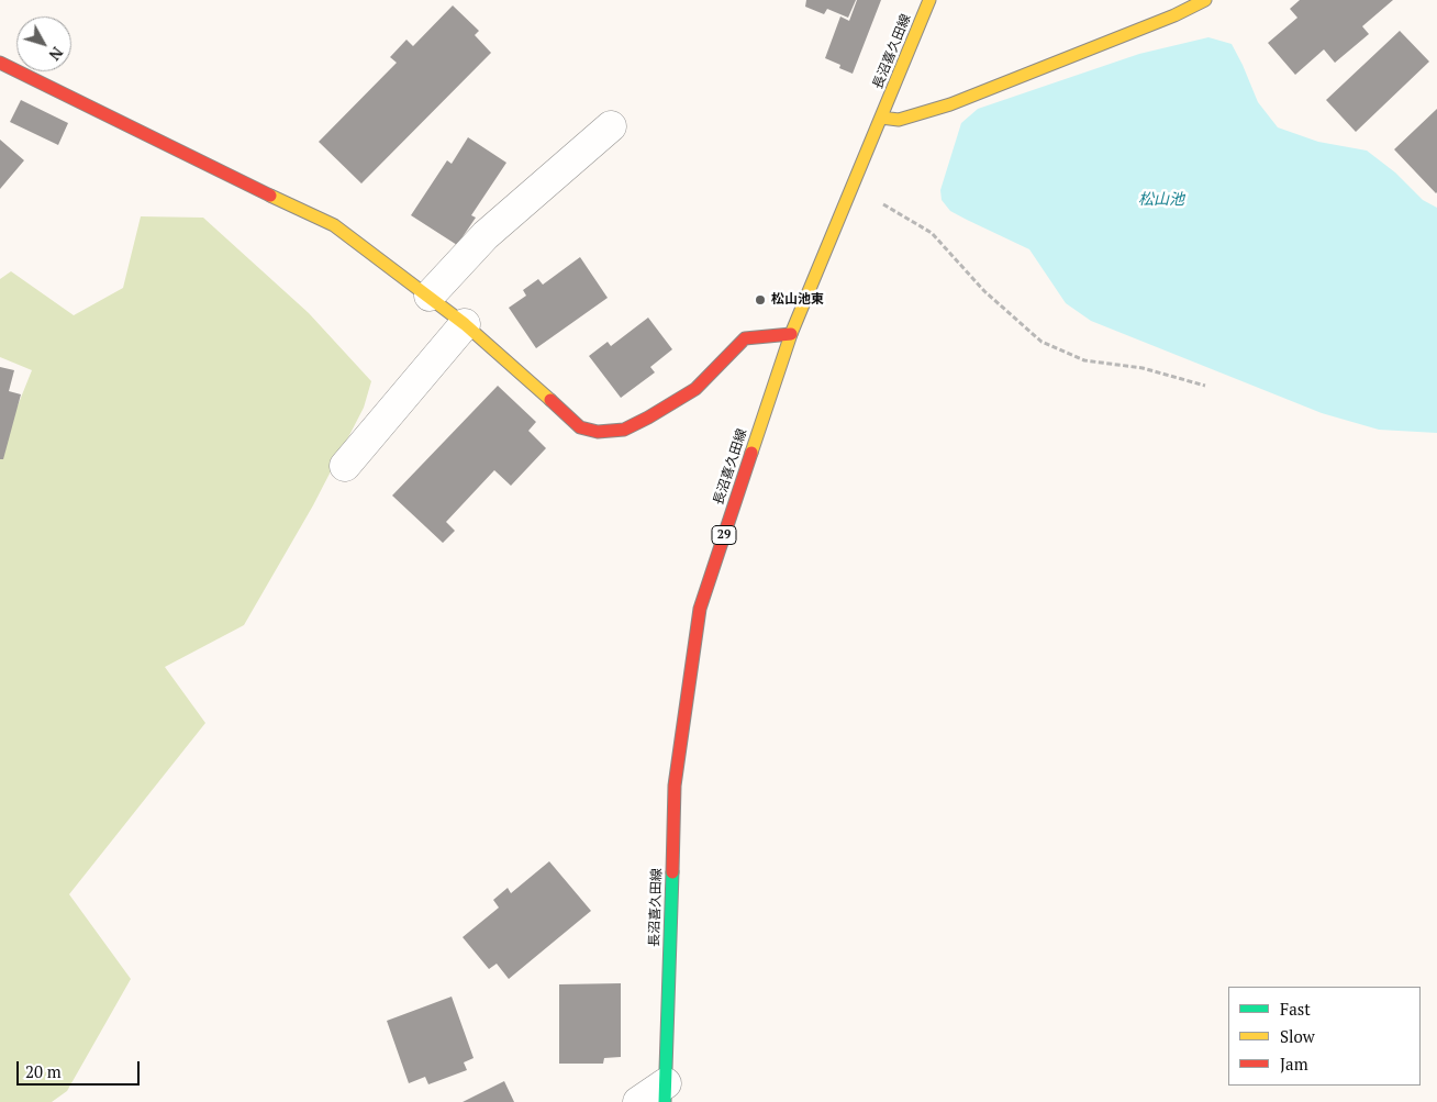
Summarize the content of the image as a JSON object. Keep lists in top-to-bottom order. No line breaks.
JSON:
{"streets":{"street":["長沼喜久田線","29"]},"water":["松山池"],"places":["松山池東"],"legend":["Fast","Slow","Jam"],"scale_bar":"20 m","north":"bottom right"}
